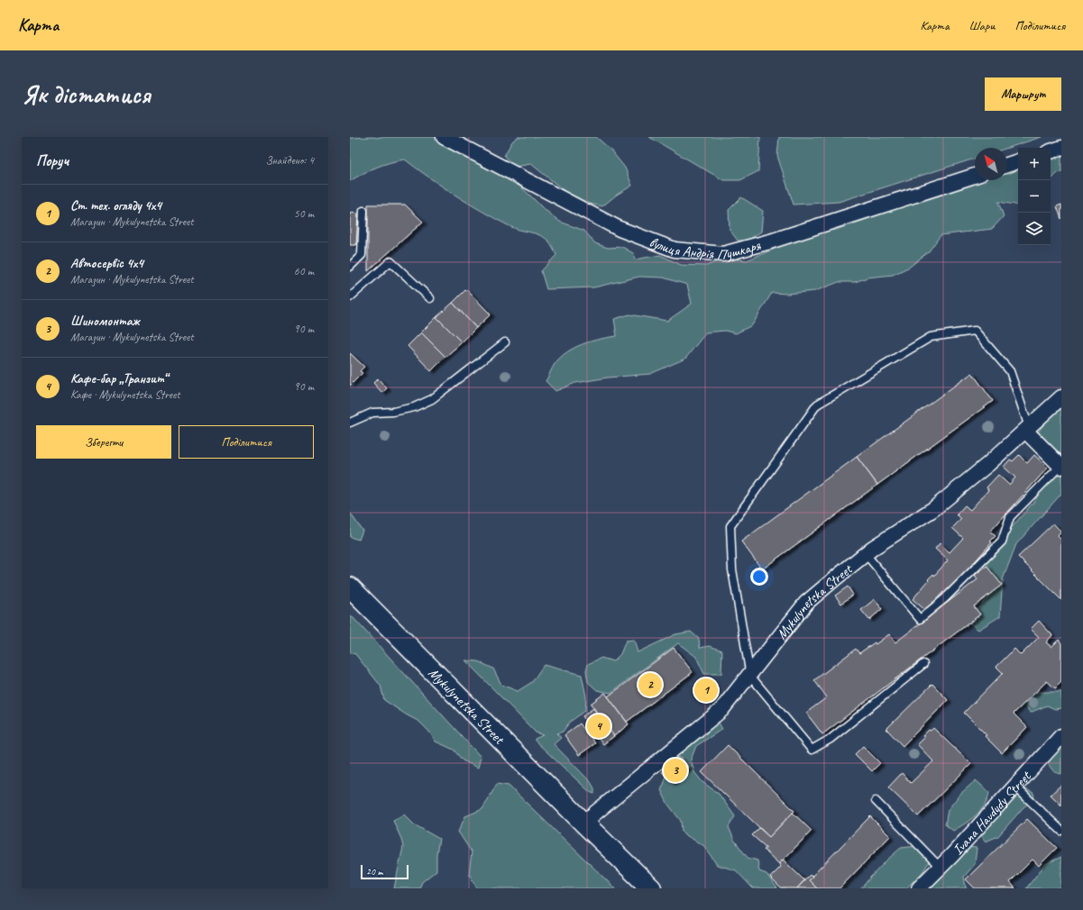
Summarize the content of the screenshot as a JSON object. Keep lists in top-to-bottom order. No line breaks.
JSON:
{"streets":{"highway":["Mykulynetska Street"],"street":["вулиця Андрія Пушкаря","Ivana Havdydy Street"]},"scale_bar":"20 m","north":"top left","page":{"header":"Карта","nav":["Карта","Шари","Поділитися"],"buttons":["Маршрут",["Зберегти","Поділитися"]],"title":"Як дістатися","heading":["Поруч","Знайдено: 4"],"map_buttons":["+","−"],"list":[{"mark":"1","name":"Ст. тех. огляду 4х4","note":"Магазин · Mykulynetska Street","value":"50 m"},{"mark":"2","name":"Автосервіс 4х4","note":"Магазин · Mykulynetska Street","value":"60 m"},{"mark":"3","name":"Шиномонтаж","note":"Магазин · Mykulynetska Street","value":"90 m"},{"mark":"4","name":"Кафе-бар „Транзит“","note":"Кафе · Mykulynetska Street","value":"90 m"}],"pins":["2","1","4","3"],"scale":"20 m"}}
